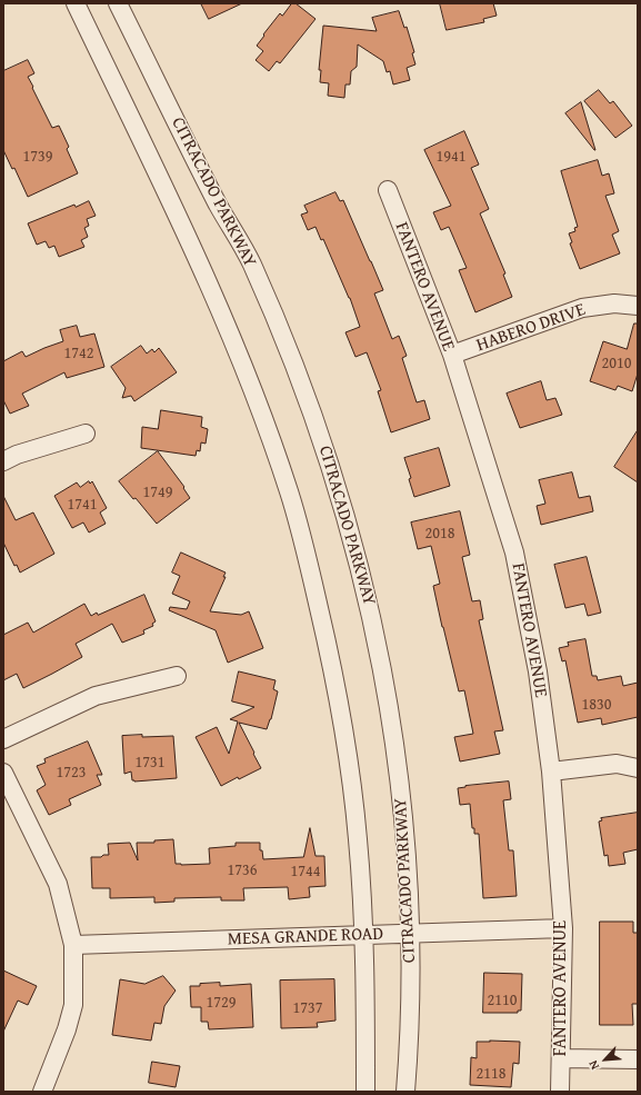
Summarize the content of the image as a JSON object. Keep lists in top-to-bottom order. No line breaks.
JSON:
{"streets":{"street":["CITRACADO PARKWAY","FANTERO AVENUE","HABERO DRIVE","MESA GRANDE ROAD"]},"crossings":[["CITRACADO PARKWAY","MESA GRANDE ROAD"],["FANTERO AVENUE","HABERO DRIVE"],["FANTERO AVENUE","MESA GRANDE ROAD"]],"house_numbers":["1739","1941","1742","2010","1749","1741","2018","1830","1731","1723","1736","1744","2110","1729","1737","2118"],"north":"bottom left"}
